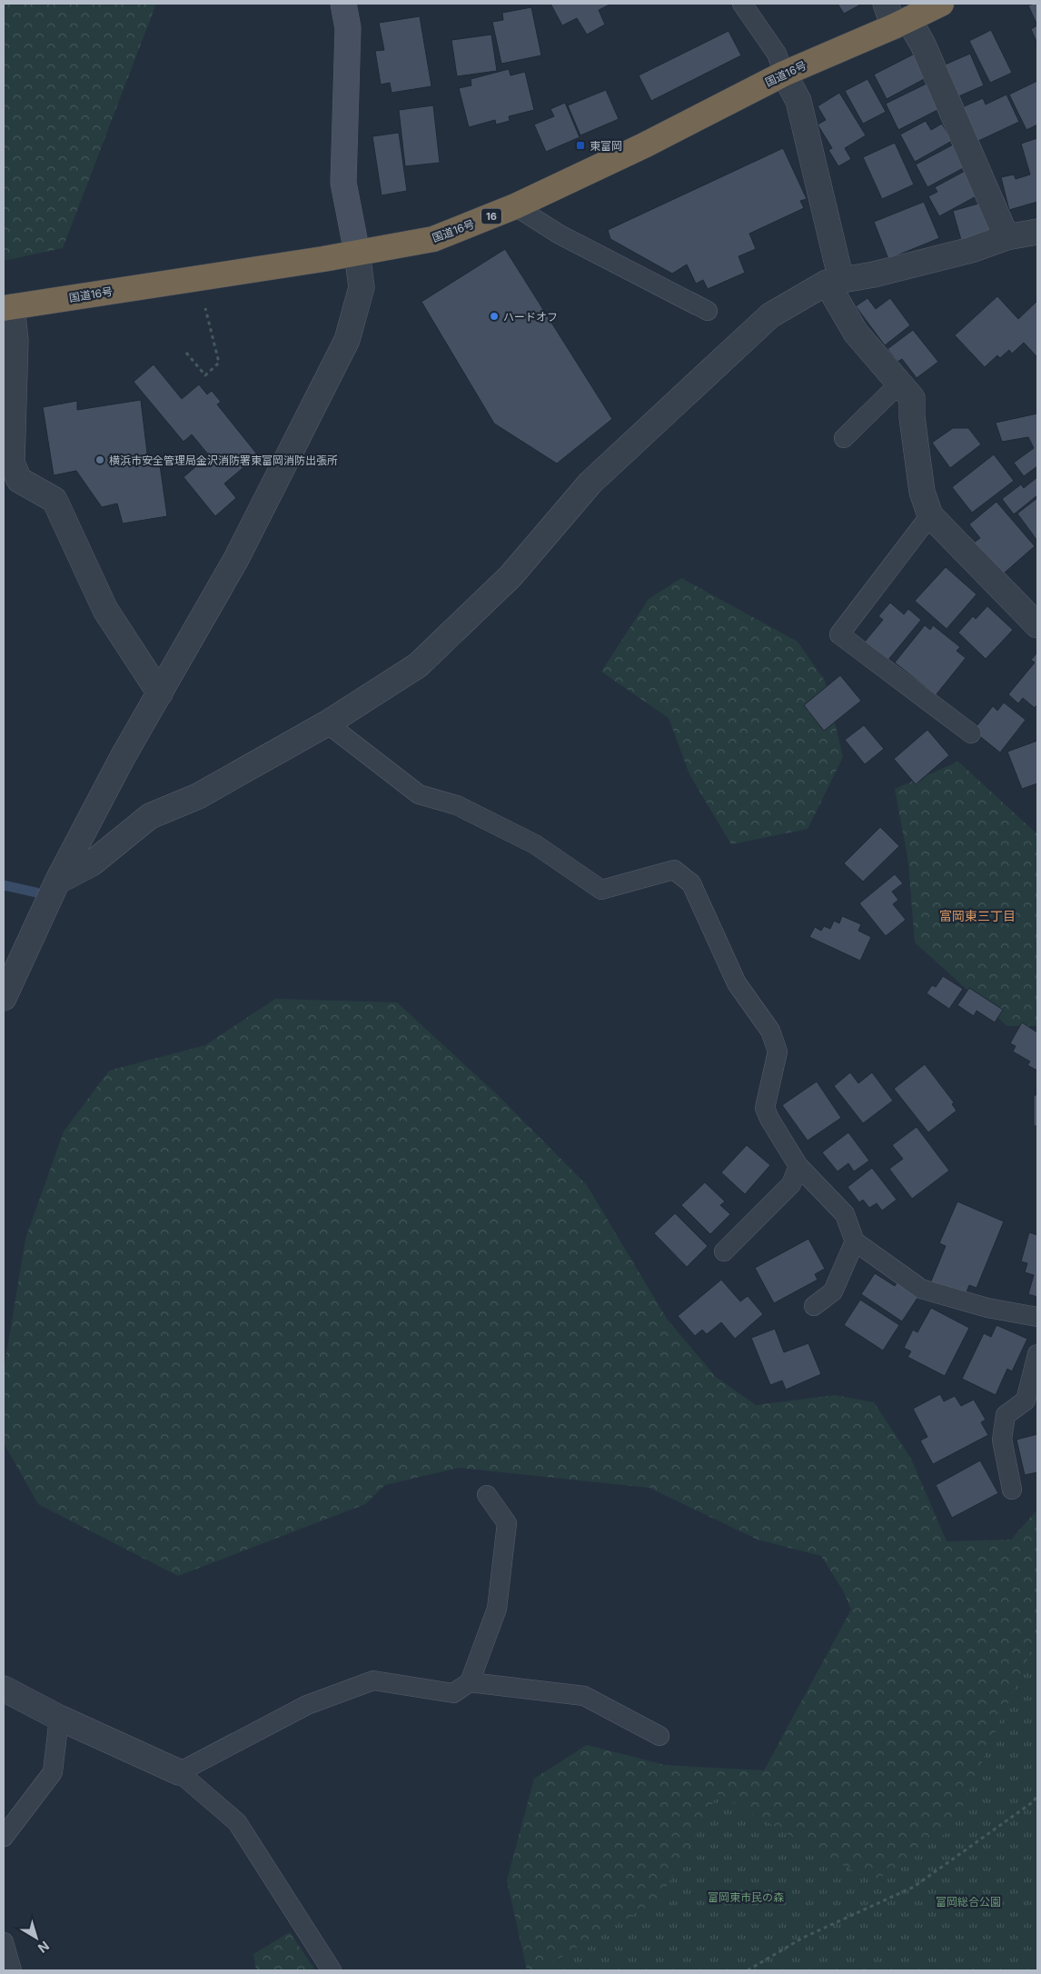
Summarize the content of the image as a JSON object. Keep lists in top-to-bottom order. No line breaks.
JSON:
{"streets":{"highway":["国道16号","16"]},"districts":["富岡東三丁目"],"parks":["富岡東市民の森","富岡総合公園"],"places":{"transit":["東富岡"],"other":["ハードオフ","横浜市安全管理局金沢消防署東富岡消防出張所"]},"north":"bottom right"}
